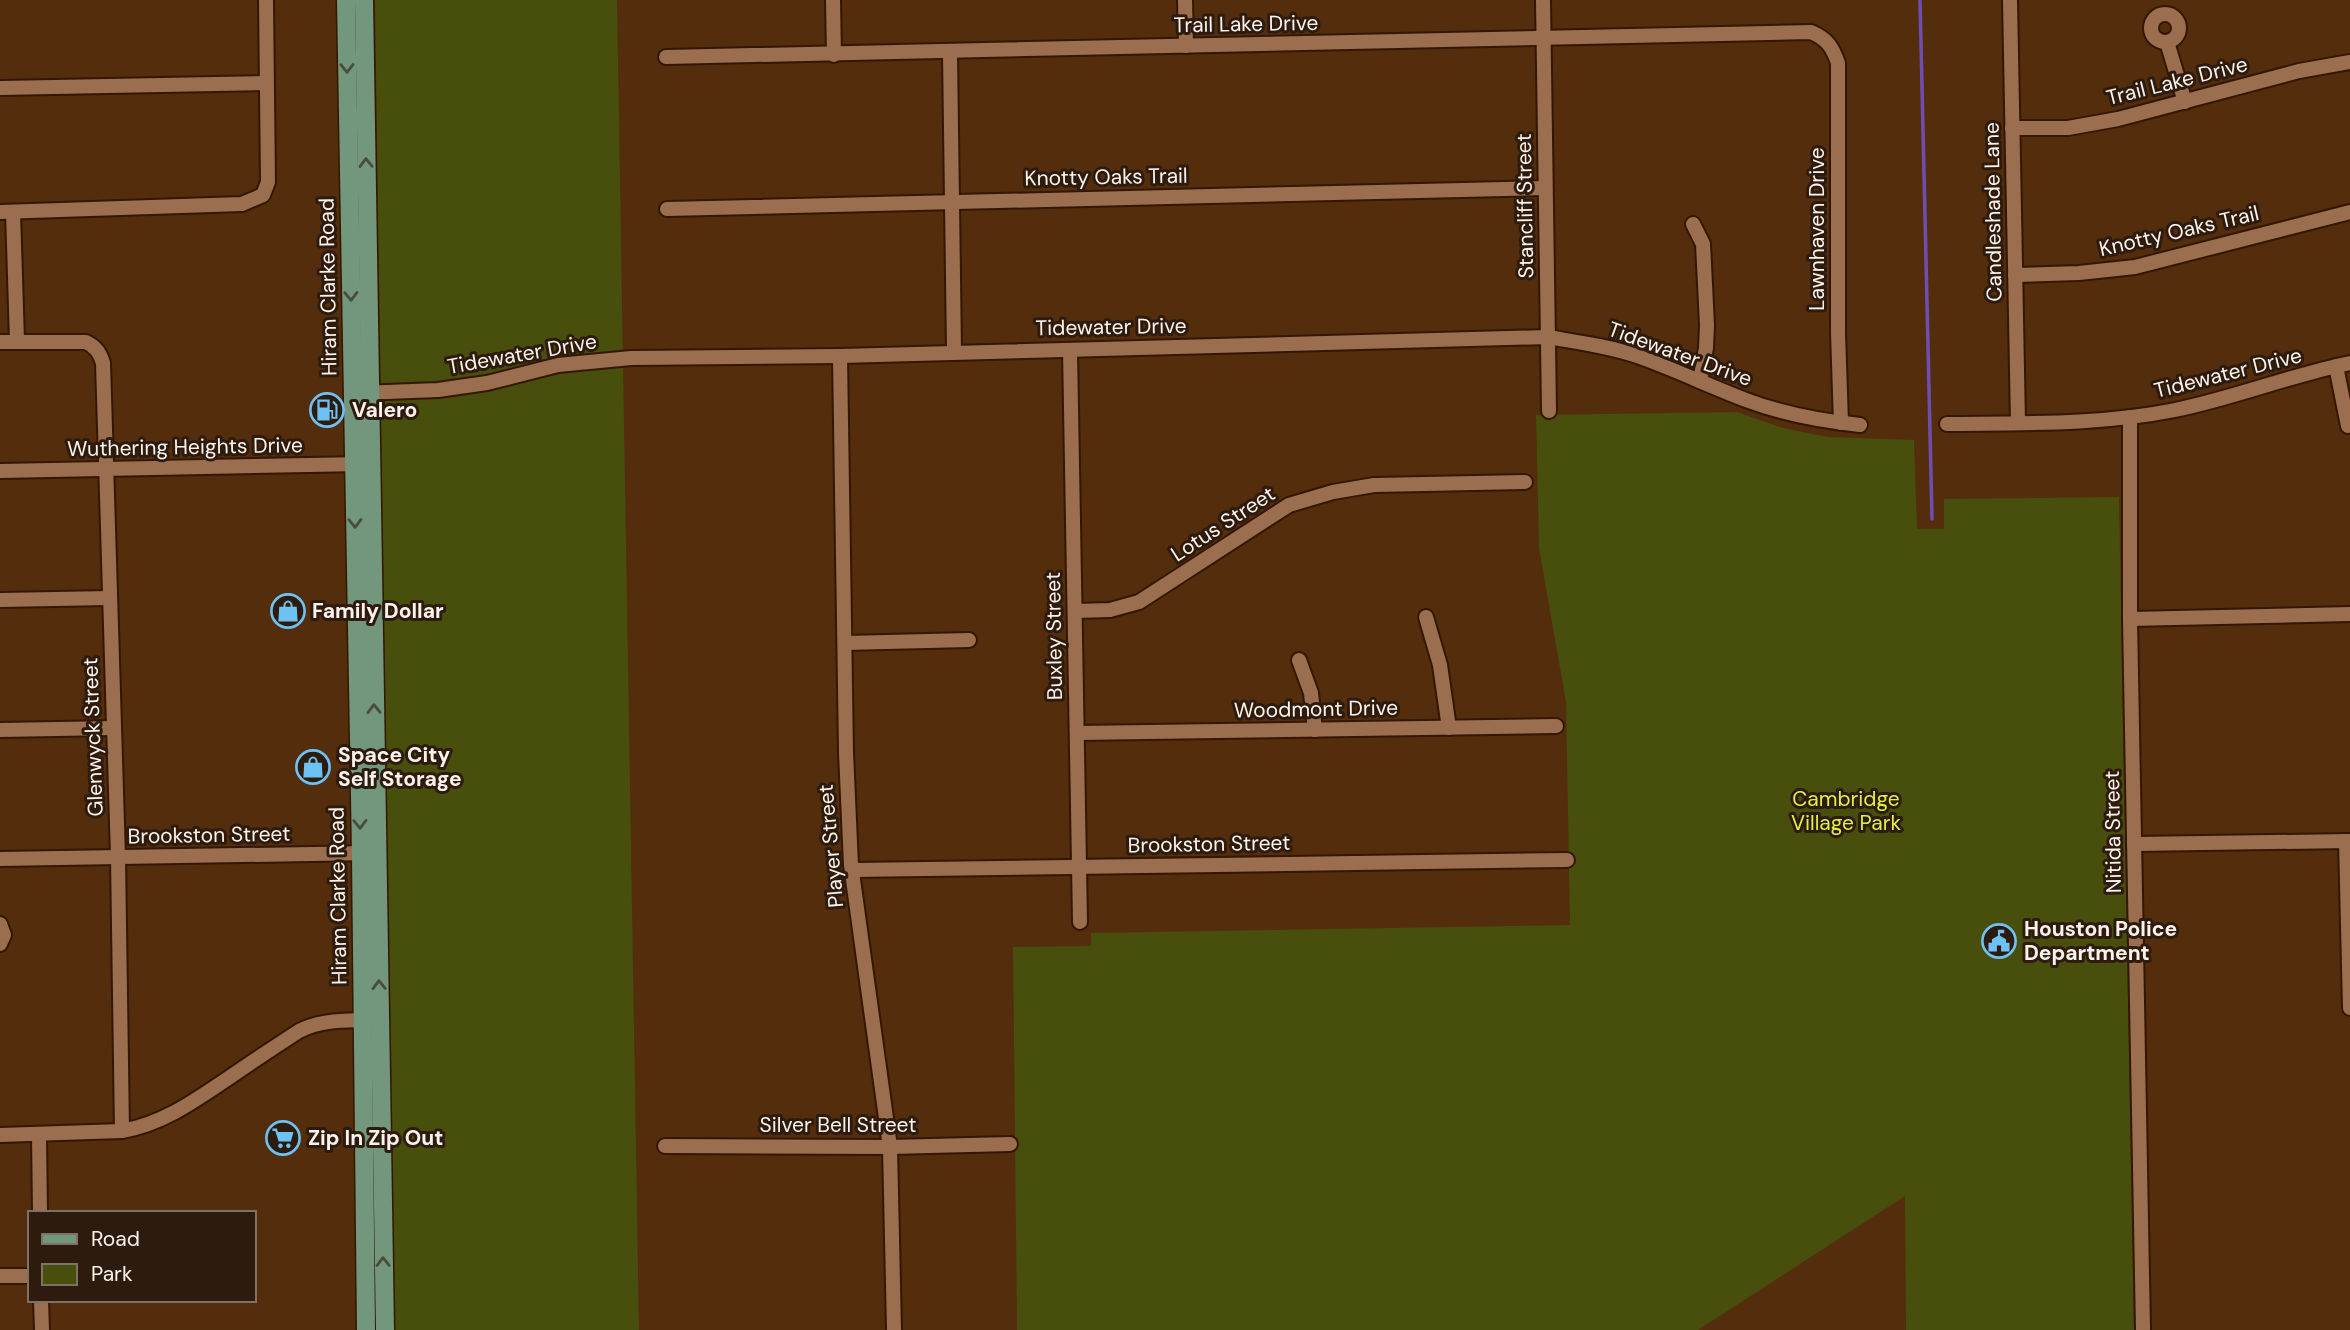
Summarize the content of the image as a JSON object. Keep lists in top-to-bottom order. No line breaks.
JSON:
{"streets":{"main road":["Hiram Clarke Road"],"street":["Trail Lake Drive","Knotty Oaks Trail","Stancliff Street","Candleshade Lane","Lawnhaven Drive","Tidewater Drive","Wuthering Heights Drive","Lotus Street","Buxley Street","Woodmont Drive","Glenwyck Street","Nitida Street","Brookston Street","Player Street","Silver Bell Street"]},"crossings":[["Trail Lake Drive","Stancliff Street"],["Trail Lake Drive","Candleshade Lane"],["Trail Lake Drive","Lawnhaven Drive"],["Knotty Oaks Trail","Stancliff Street"],["Knotty Oaks Trail","Candleshade Lane"],["Stancliff Street","Tidewater Drive"],["Candleshade Lane","Tidewater Drive"],["Lawnhaven Drive","Tidewater Drive"],["Hiram Clarke Road","Tidewater Drive"],["Hiram Clarke Road","Wuthering Heights Drive"],["Hiram Clarke Road","Brookston Street"],["Tidewater Drive","Buxley Street"],["Tidewater Drive","Nitida Street"],["Tidewater Drive","Player Street"],["Wuthering Heights Drive","Glenwyck Street"],["Lotus Street","Buxley Street"],["Buxley Street","Woodmont Drive"],["Buxley Street","Brookston Street"],["Glenwyck Street","Brookston Street"],["Brookston Street","Player Street"],["Player Street","Silver Bell Street"]],"parks":["Cambridge Village Park"],"places":{"fuel station":["Valero"],"shop":["Family Dollar","Space City Self Storage"],"public building":["Houston Police Department"],"supermarket":["Zip In Zip Out"]},"legend":["Road","Park"]}
